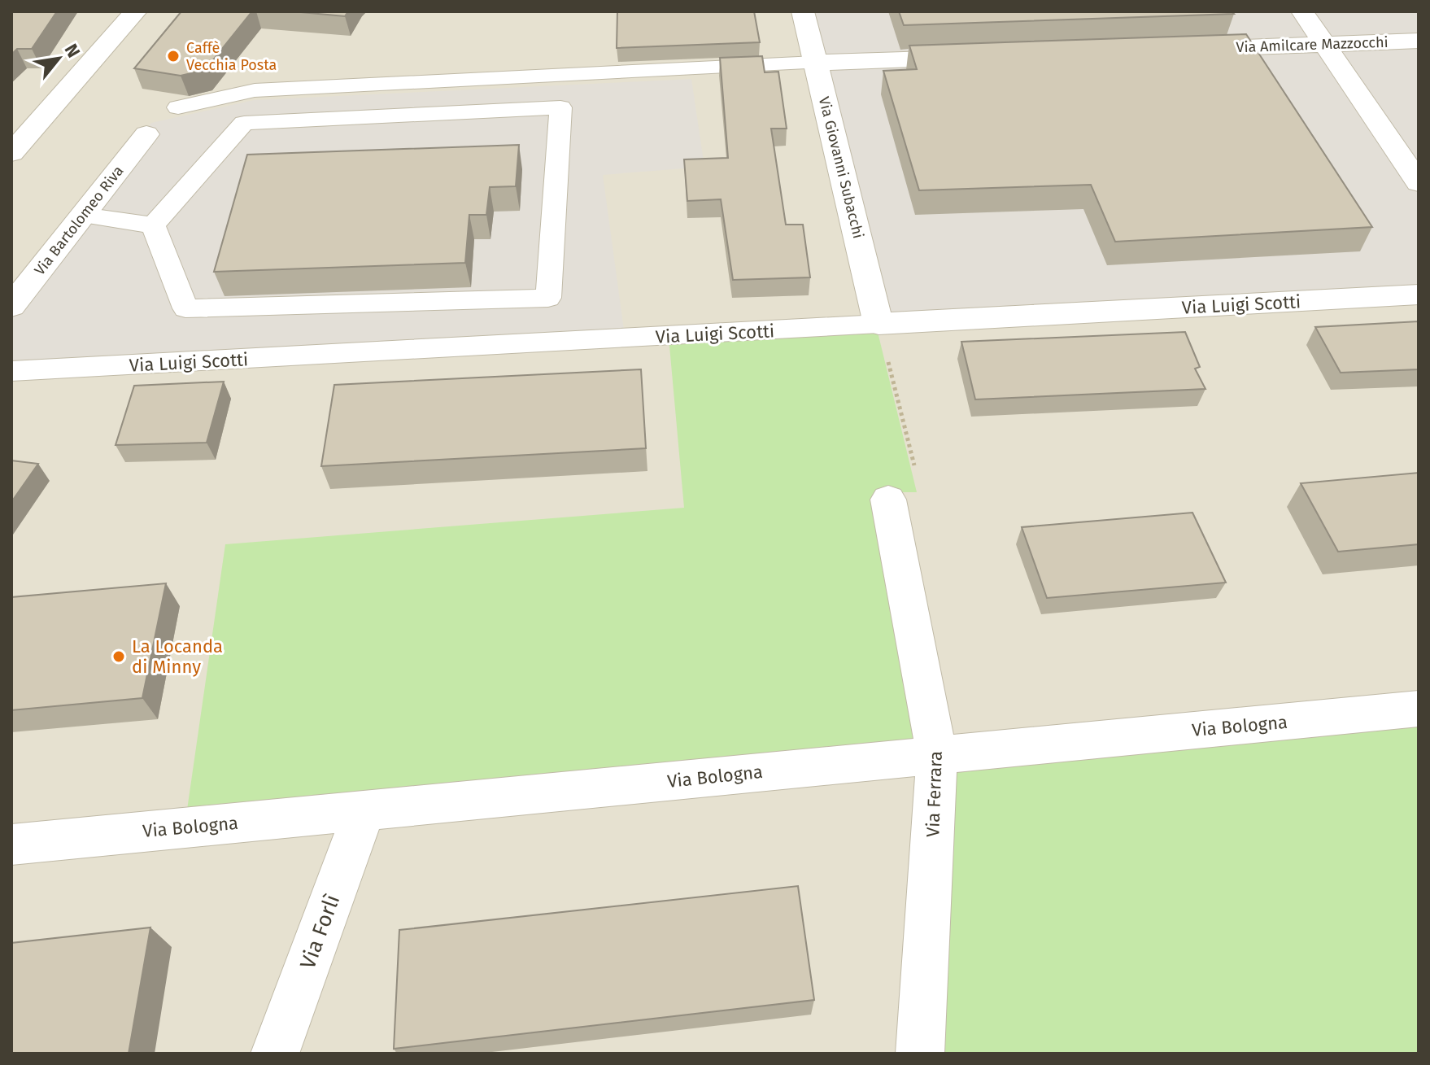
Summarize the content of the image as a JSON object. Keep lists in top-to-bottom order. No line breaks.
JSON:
{"streets":{"street":["Via Amilcare Mazzocchi","Via Giovanni Subacchi","Via Bartolomeo Riva","Via Luigi Scotti","Via Bologna","Via Ferrara","Via Forlì"]},"crossings":[["Via Giovanni Subacchi","Via Luigi Scotti"],["Via Bologna","Via Ferrara"],["Via Bologna","Via Forlì"]],"places":["Caffè Vecchia Posta","La Locanda di Minny"],"north":"top right"}
